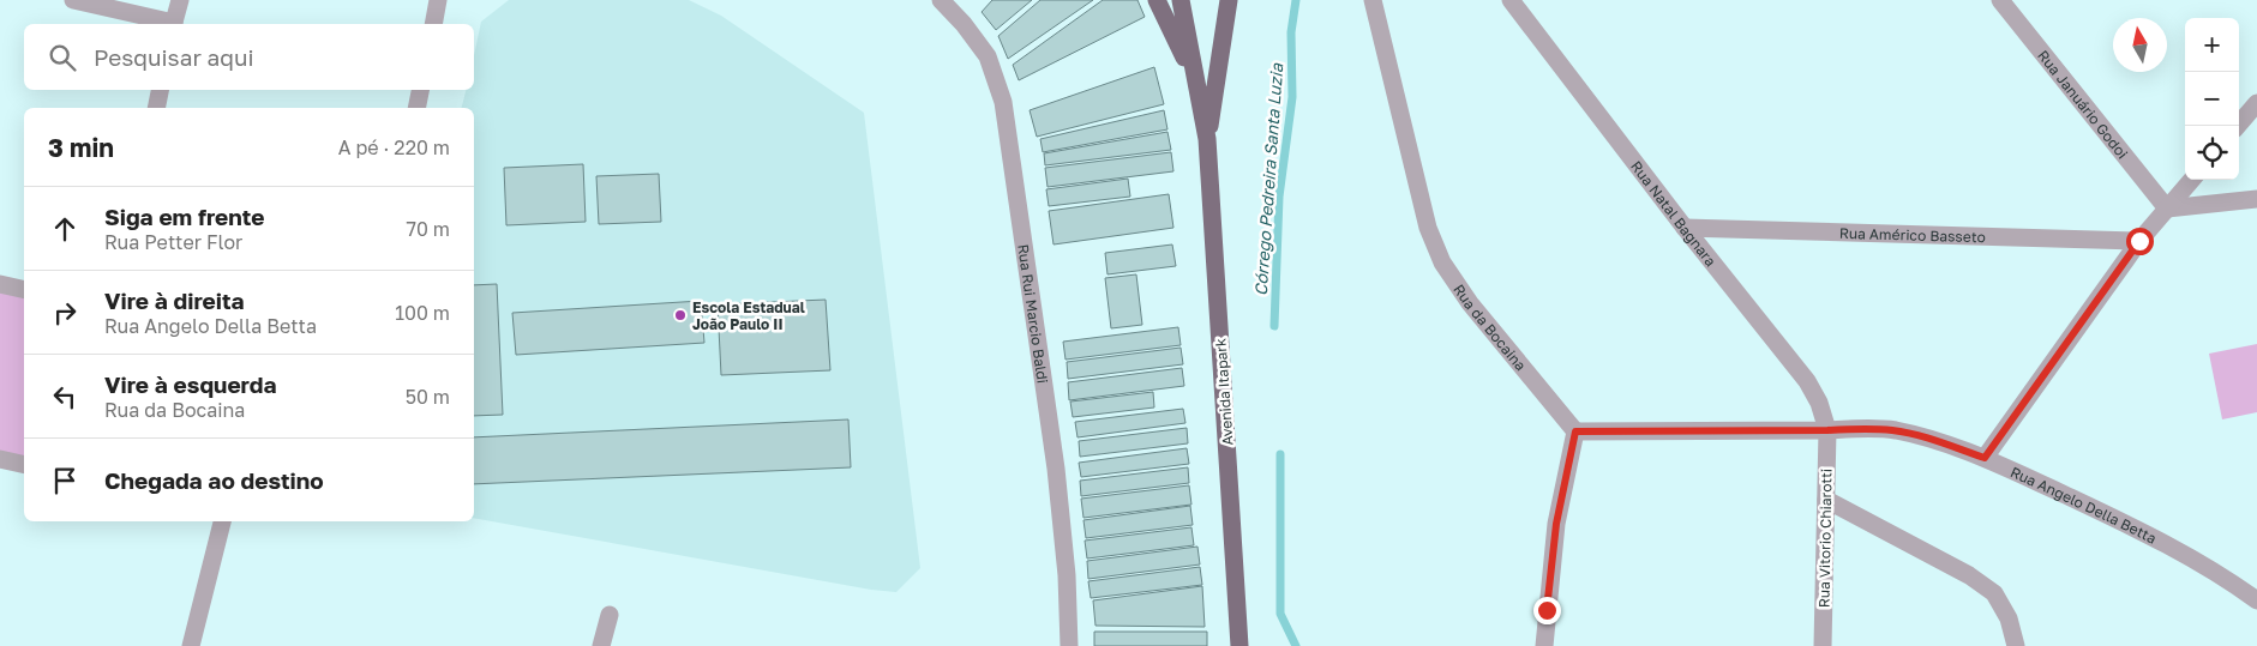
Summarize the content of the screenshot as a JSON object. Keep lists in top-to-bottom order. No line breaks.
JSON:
{"streets":{"main road":["Avenida Itapark"],"street":["Rua Januário Godoi","Rua Natal Bagnara","Rua Américo Basseto","Rua Rui Marcio Baldi","Rua da Bocaina","Rua Angelo Della Betta","Rua Vitorio Chiarotti"]},"crossings":[["Rua Natal Bagnara","Rua Américo Basseto"],["Rua Natal Bagnara","Rua Angelo Della Betta"],["Rua Natal Bagnara","Rua Vitorio Chiarotti"],["Rua da Bocaina","Rua Angelo Della Betta"],["Rua Angelo Della Betta","Rua Vitorio Chiarotti"]],"water":["Córrego Pedreira Santa Luzia"],"places":["Escola Estadual João Paulo II"],"north":"top","page":{"map_buttons":["+","−"],"search":"Pesquisar aqui","heading":["3 min","A pé · 220 m"],"list":[["Siga em frente","Rua Petter Flor","70 m"],["Vire à direita","Rua Angelo Della Betta","100 m"],["Vire à esquerda","Rua da Bocaina","50 m"],"Chegada ao destino"]}}
